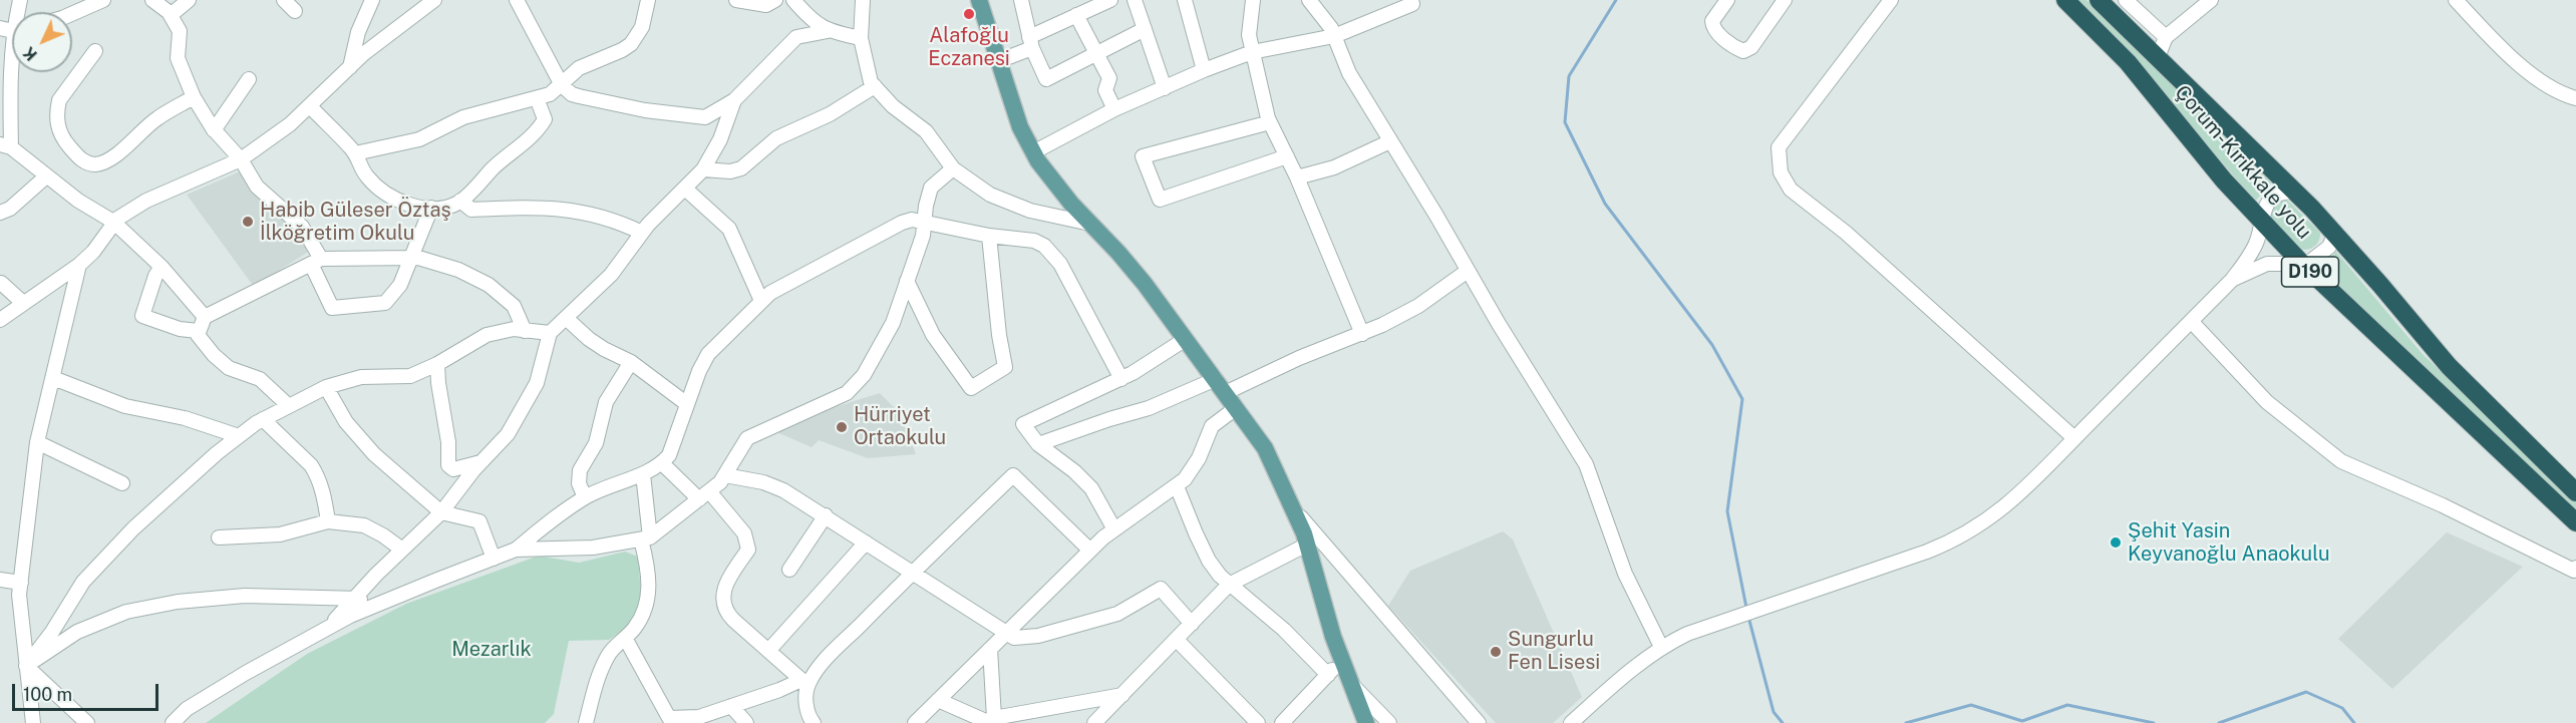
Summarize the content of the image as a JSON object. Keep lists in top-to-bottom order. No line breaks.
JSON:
{"streets":{"highway":["Çorum-Kırıkkale yolu","D190"]},"parks":["Mezarlık"],"places":["Alafoğlu Eczanesi","Habib Güleser Öztaş İlköğretim Okulu","Hürriyet Ortaokulu","Şehit Yasin Keyvanoğlu Anaokulu","Sungurlu Fen Lisesi"],"scale_bar":"100 m","north":"bottom left"}
